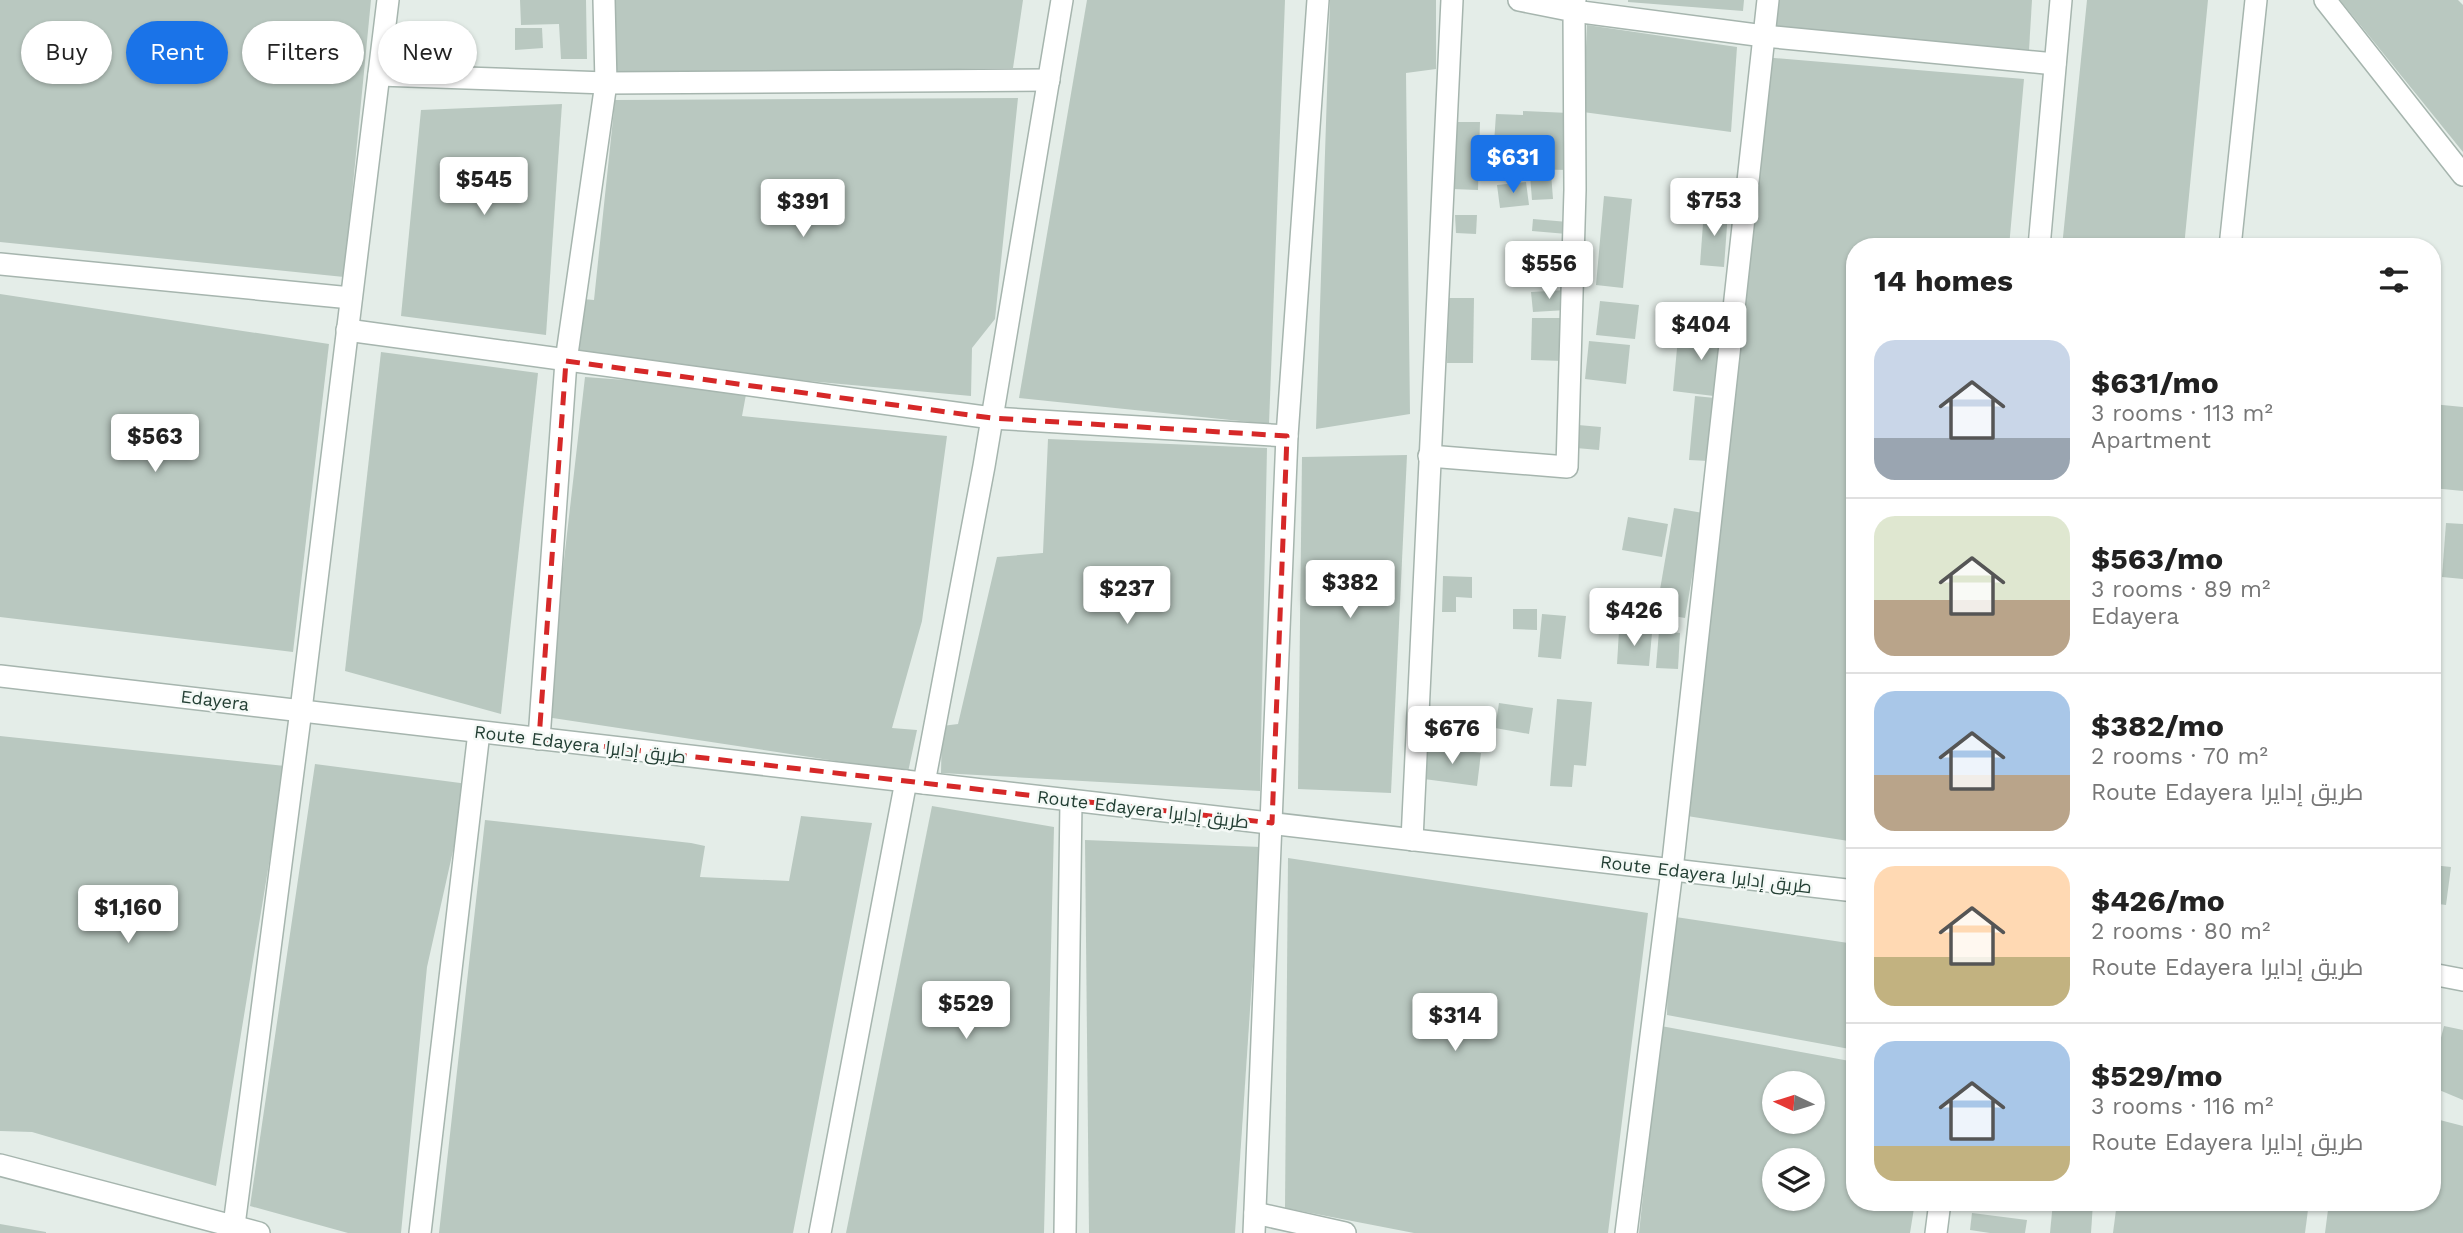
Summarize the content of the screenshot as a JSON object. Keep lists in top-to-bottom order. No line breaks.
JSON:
{"streets":{"street":["Edayera","Route Edayera طريق إدايرا"]},"crossings":[["Edayera","Route Edayera طريق إدايرا"]],"north":"left","page":{"chip":["Buy","Rent","Filters","New"],"price":["$631","$545","$753","$391","$556","$404","$563","$382","$237","$426","$676","$1,160","$529","$314"],"heading":"14 homes","list":[{"name":"$631/mo","note":"3 rooms · 113 m² · Apartment"},{"name":"$563/mo","note":"3 rooms · 89 m² · Edayera"},{"name":"$382/mo","note":"2 rooms · 70 m² · Route Edayera طريق إدايرا"},{"name":"$426/mo","note":"2 rooms · 80 m² · Route Edayera طريق إدايرا"},{"name":"$529/mo","note":"3 rooms · 116 m² · Route Edayera طريق إدايرا"}]}}
